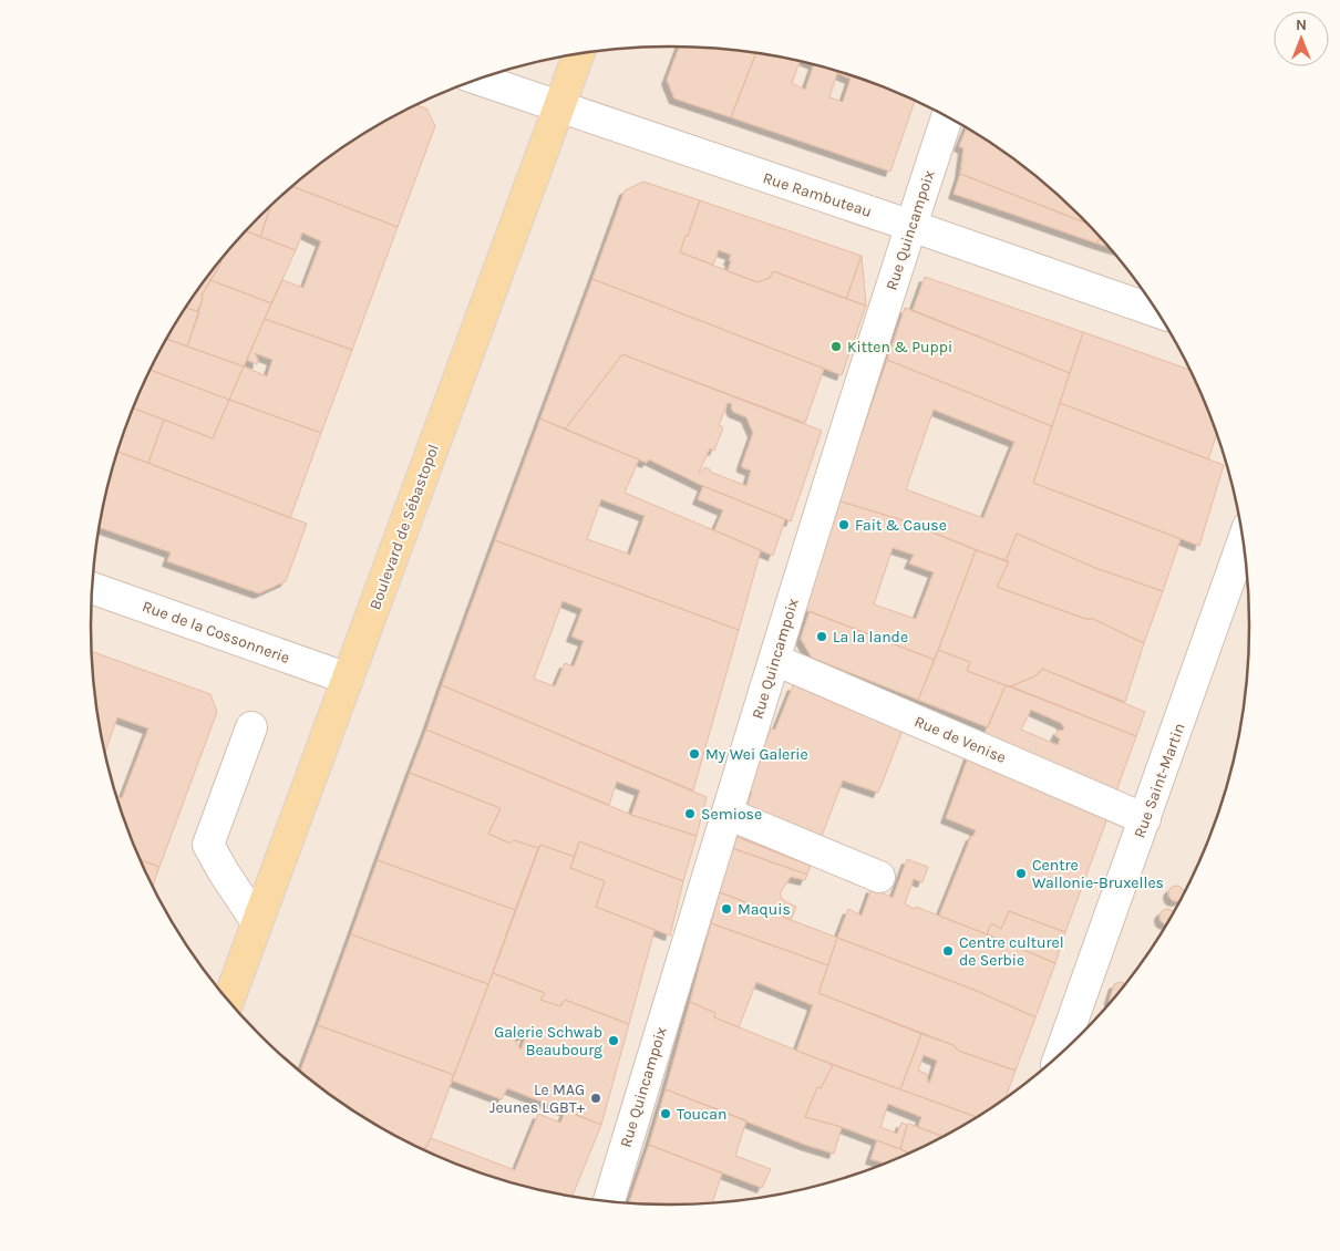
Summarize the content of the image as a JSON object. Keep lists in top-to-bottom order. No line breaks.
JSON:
{"streets":{"main road":["Boulevard de Sébastopol"],"street":["Rue Rambuteau","Rue Quincampoix","Rue de la Cossonnerie","Rue de Venise","Rue Saint-Martin"]},"crossings":[["Rue Rambuteau","Rue Quincampoix"],["Rue Rambuteau","Boulevard de Sébastopol"],["Rue Quincampoix","Rue de Venise"],["Boulevard de Sébastopol","Rue de la Cossonnerie"],["Rue de Venise","Rue Saint-Martin"]],"places":["Kitten & Puppi","Fait & Cause","La la lande","My Wei Galerie","Semiose","Centre Wallonie-Bruxelles","Maquis","Centre culturel de Serbie","Galerie Schwab Beaubourg","Le MAG Jeunes LGBT+","Toucan"],"north":"top"}
